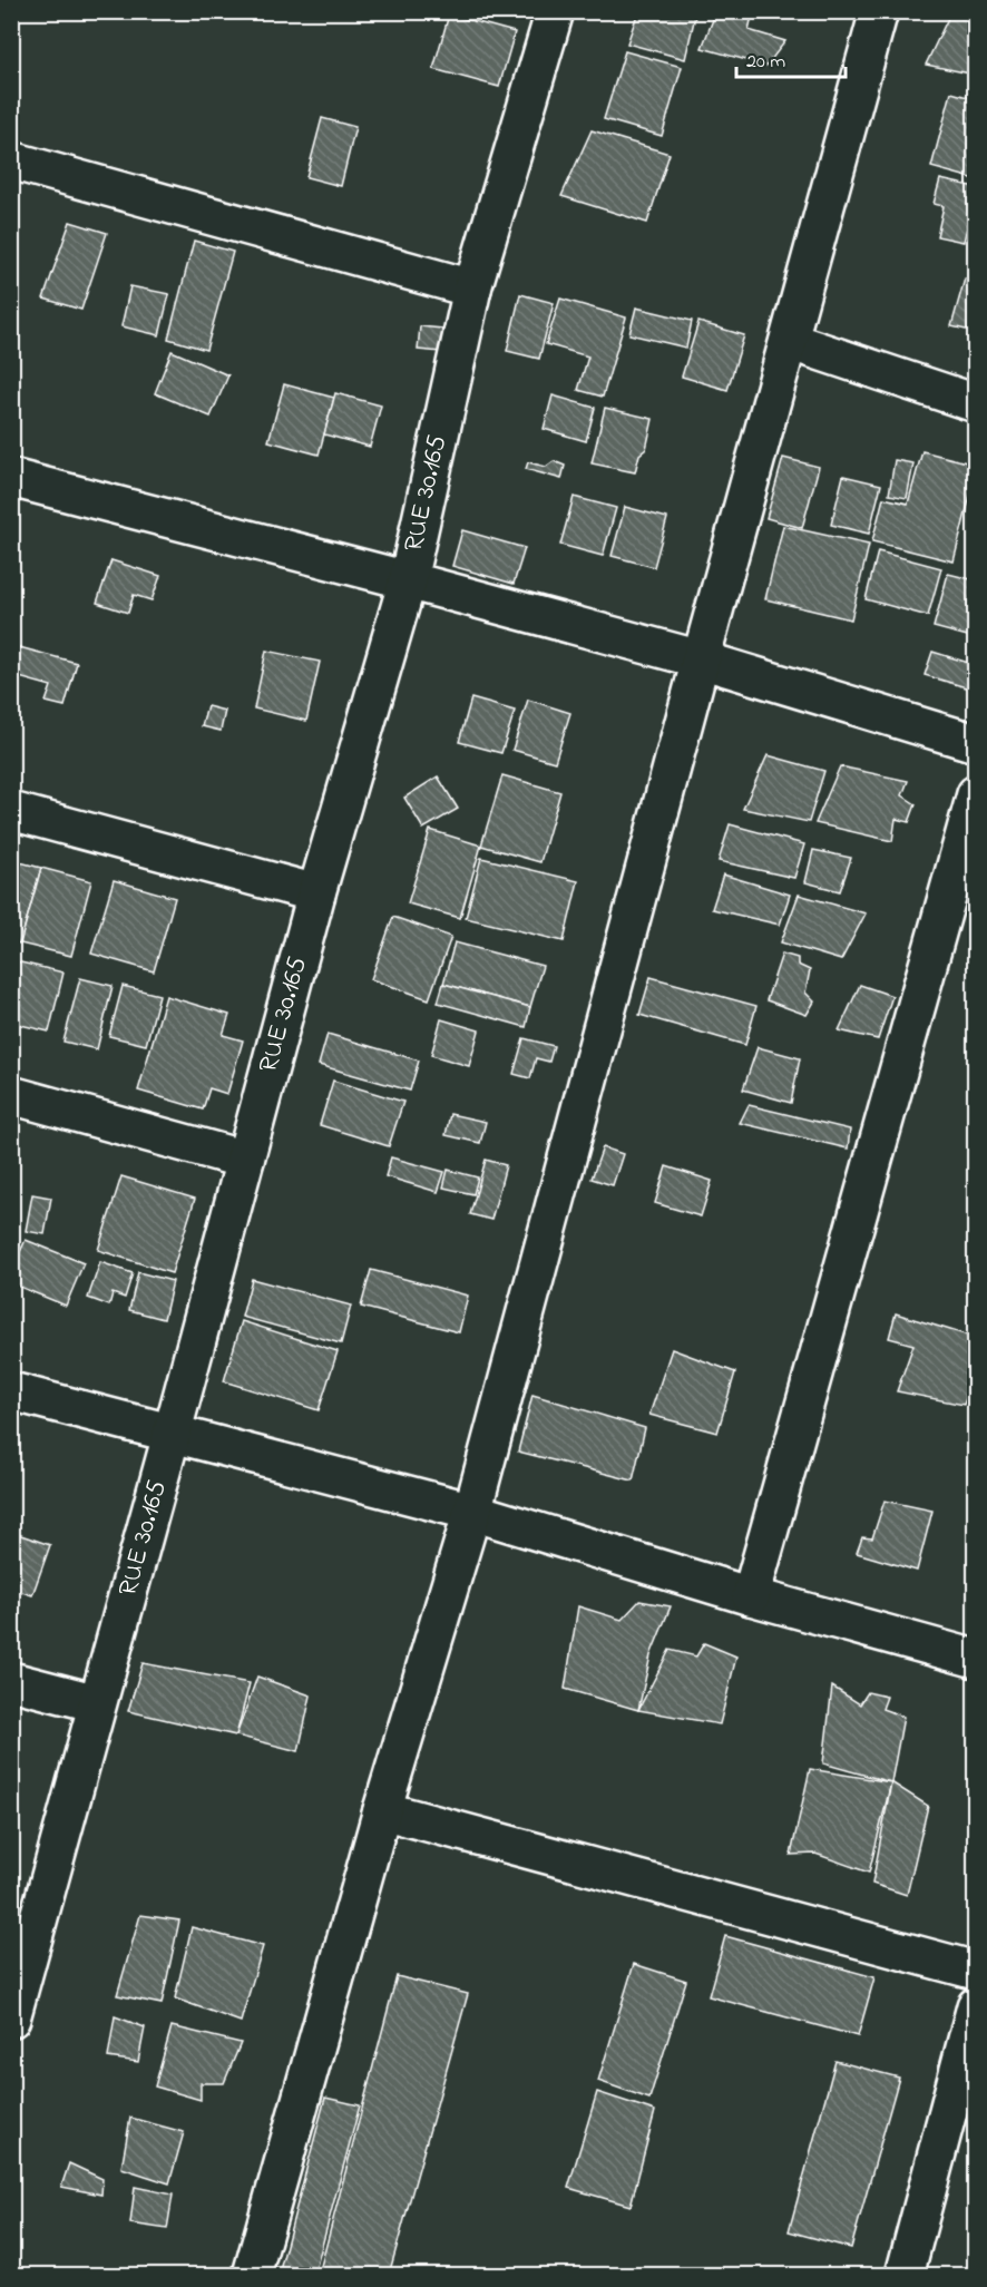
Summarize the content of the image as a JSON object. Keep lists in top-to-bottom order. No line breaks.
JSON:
{"streets":{"street":["RUE 30.165"]},"scale_bar":"20 m"}
